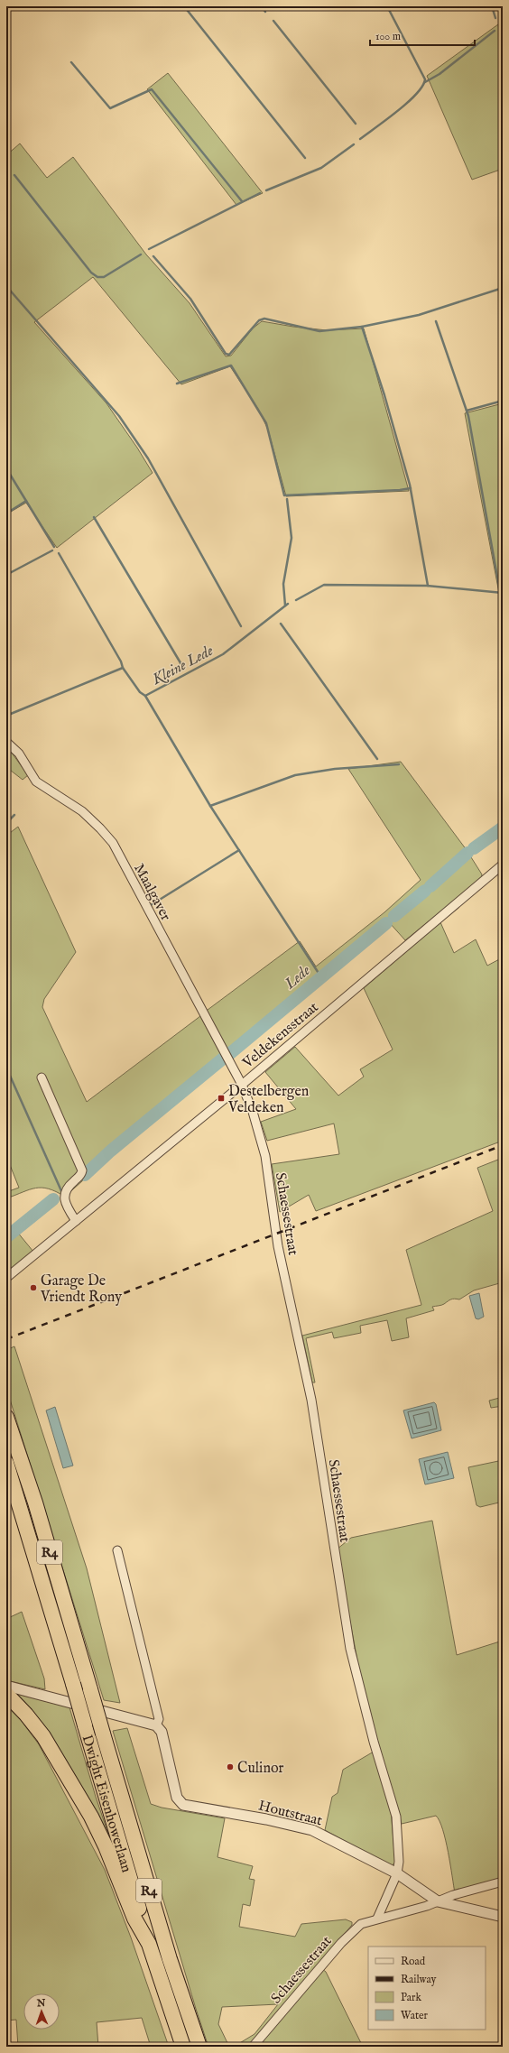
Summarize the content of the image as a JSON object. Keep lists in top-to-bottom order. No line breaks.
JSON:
{"streets":{"highway":["R4","Dwight Eisenhowerlaan"],"street":["Maalgaver","Veldekensstraat","Schaessestraat","Houtstraat"]},"crossings":[["Maalgaver","Veldekensstraat"],["Maalgaver","Schaessestraat"],["Veldekensstraat","Schaessestraat"],["Schaessestraat","Houtstraat"],["R4","Dwight Eisenhowerlaan"]],"water":["Kleine Lede","Lede"],"places":{"transit":["Destelbergen Veldeken"],"other":["Garage De Vriendt Rony","Culinor"]},"legend":["Road","Railway","Park","Water"],"scale_bar":"100 m","north":"top"}
